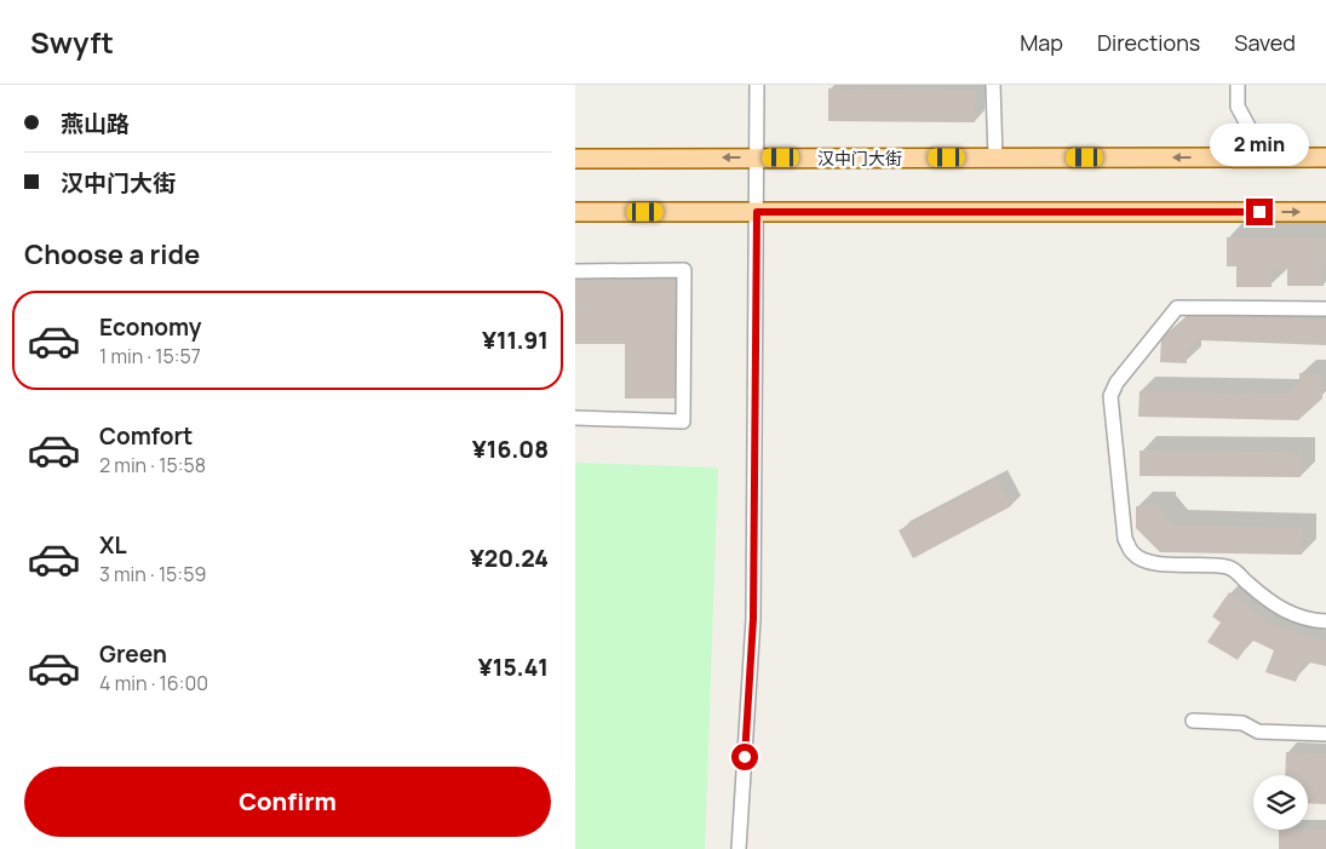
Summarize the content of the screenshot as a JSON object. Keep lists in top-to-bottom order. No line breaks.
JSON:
{"streets":{"main road":["汉中门大街"]},"page":{"header":"Swyft","nav":["Map","Directions","Saved"],"banner":["燕山路","汉中门大街"],"bubble":"2 min","heading":"Choose a ride","list":[{"name":"Economy","note":"1 min · 15:57","value":"¥11.91"},{"name":"Comfort","note":"2 min · 15:58","value":"¥16.08"},{"name":"XL","note":"3 min · 15:59","value":"¥20.24"},{"name":"Green","note":"4 min · 16:00","value":"¥15.41"}],"buttons":"Confirm"}}
